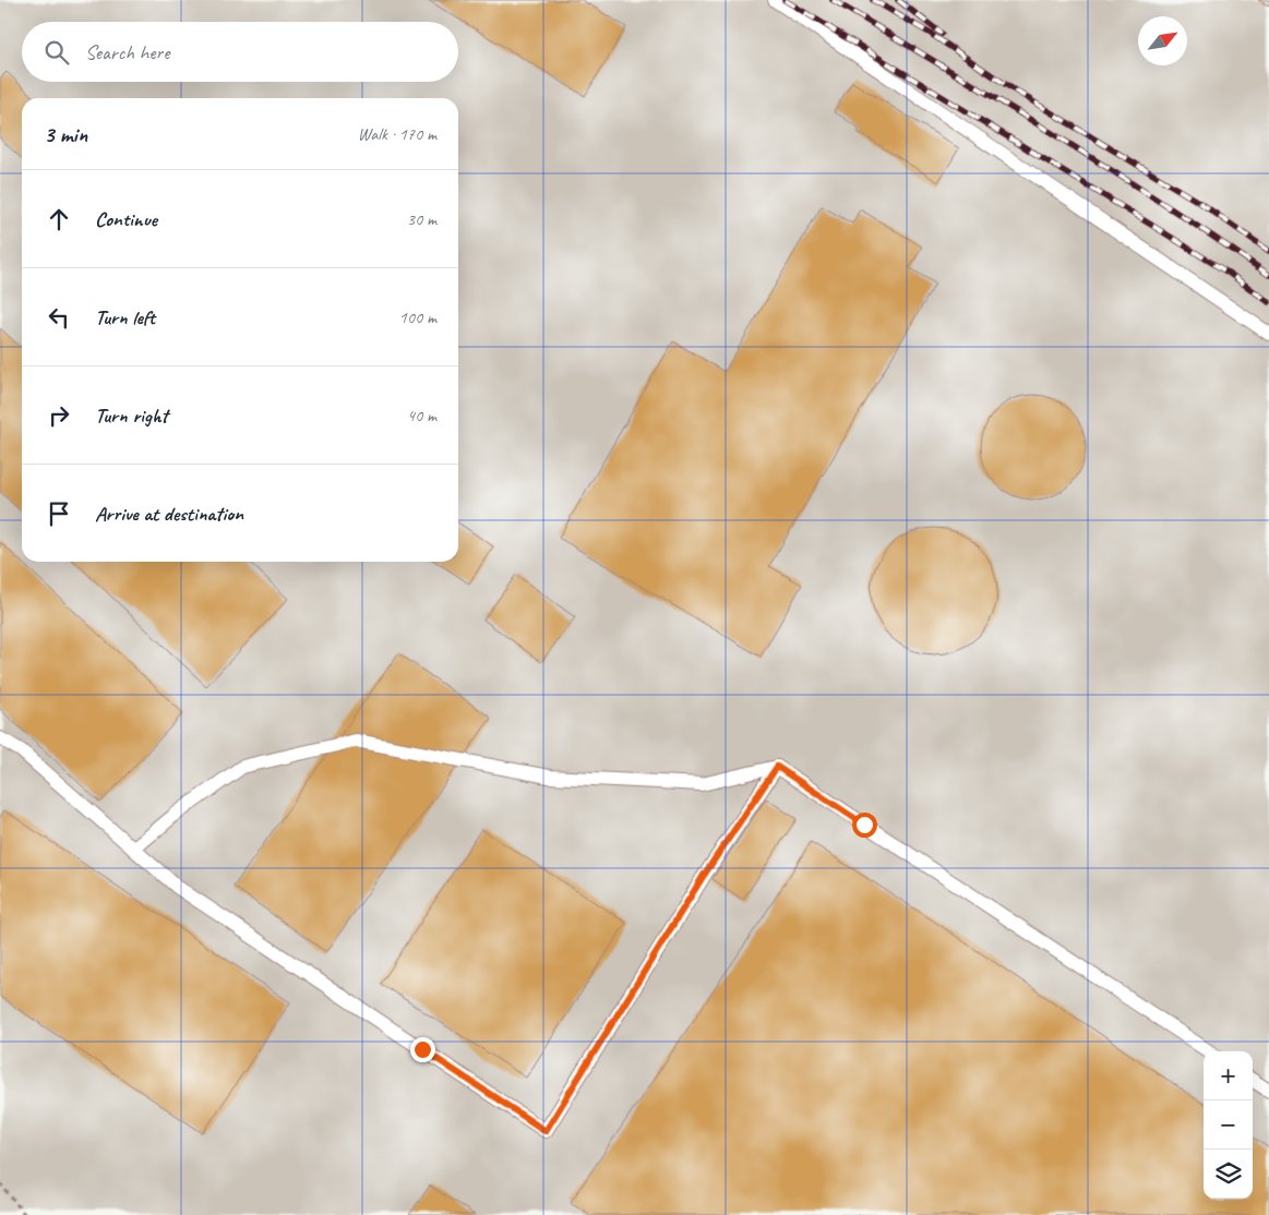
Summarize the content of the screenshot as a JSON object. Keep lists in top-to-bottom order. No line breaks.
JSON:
{"north":"top right","page":{"search":"Search here","heading":["3 min","Walk · 170 m"],"list":[["Continue","30 m"],["Turn left","100 m"],["Turn right","40 m"],"Arrive at destination"],"map_buttons":["+","−"]}}
